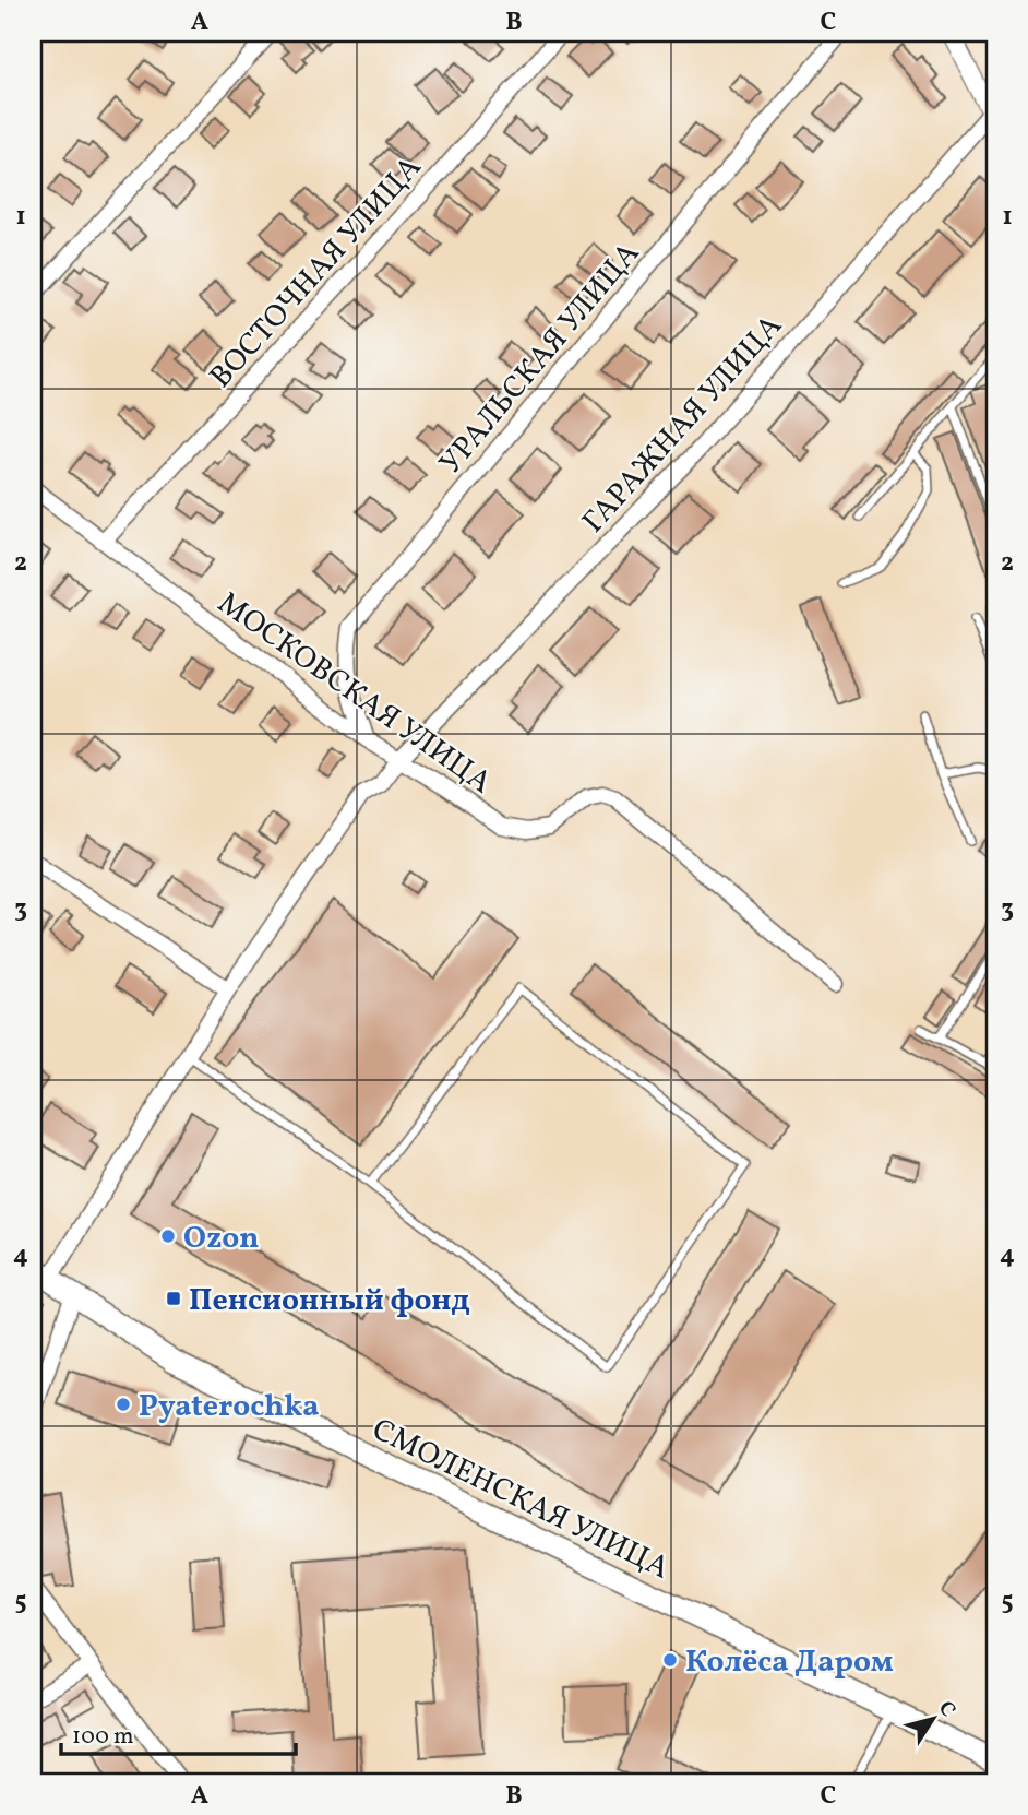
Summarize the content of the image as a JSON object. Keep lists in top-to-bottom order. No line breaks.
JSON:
{"streets":{"main road":["СМОЛЕНСКАЯ УЛИЦА"],"street":["ВОСТОЧНАЯ УЛИЦА","УРАЛЬСКАЯ УЛИЦА","ГАРАЖНАЯ УЛИЦА","МОСКОВСКАЯ УЛИЦА"]},"crossings":[["ВОСТОЧНАЯ УЛИЦА","МОСКОВСКАЯ УЛИЦА"],["УРАЛЬСКАЯ УЛИЦА","МОСКОВСКАЯ УЛИЦА"],["ГАРАЖНАЯ УЛИЦА","МОСКОВСКАЯ УЛИЦА"],["ГАРАЖНАЯ УЛИЦА","СМОЛЕНСКАЯ УЛИЦА"]],"places":{"other":["Ozon","Pyaterochka","Колёса Даром"],"transit":["Пенсионный фонд"]},"scale_bar":"100 m","north":"top right","grid":{"columns":["A","B","C"],"rows":["1","2","3","4","5"]}}
